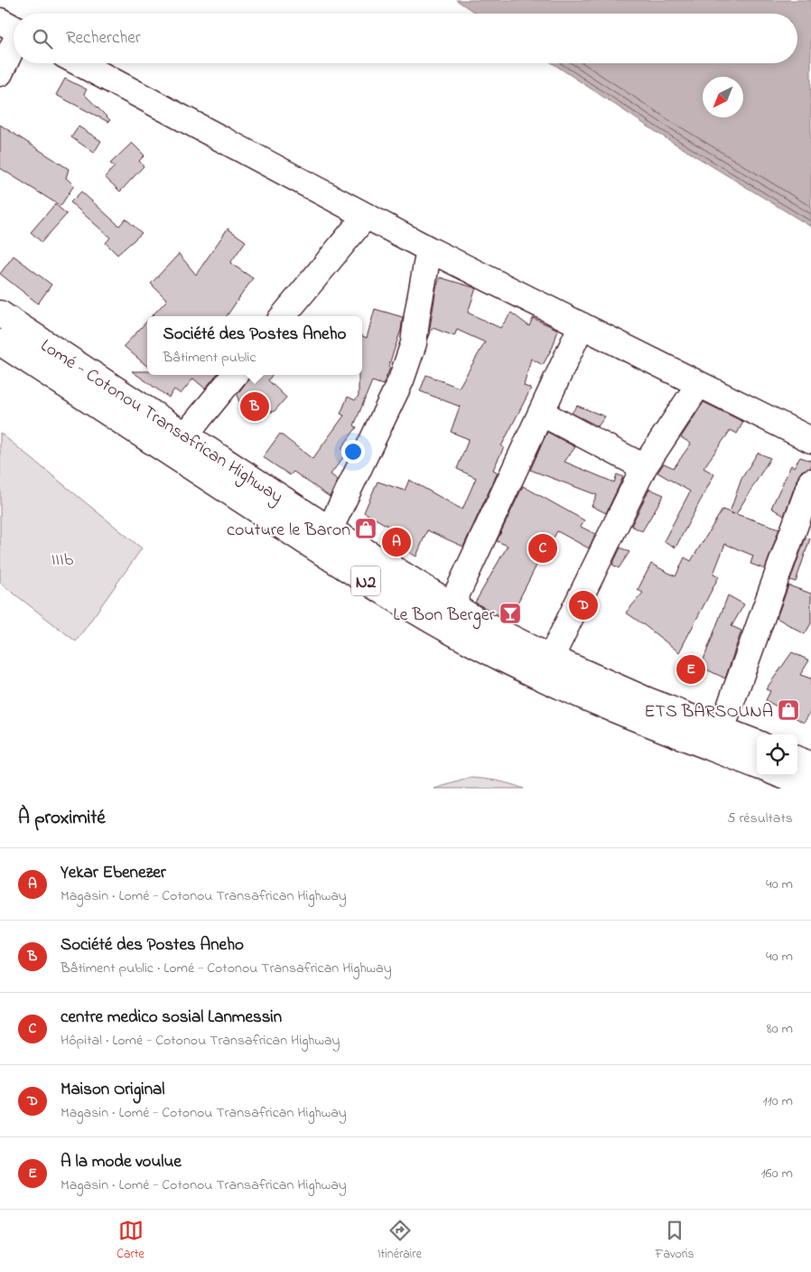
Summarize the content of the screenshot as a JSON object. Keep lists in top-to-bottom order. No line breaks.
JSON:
{"streets":{"main road":["Lomé - Cotonou Transafrican Highway","N2"]},"parks":["IIIb"],"places":{"shop":["couture le Baron","ETS BARSOUNA"],"bar":["Le Bon Berger"]},"north":"bottom left","page":{"search":"Rechercher","popup":["Société des Postes Aneho","Bâtiment public"],"pins":["B","A","C","D","E"],"heading":["À proximité","5 résultats"],"list":[{"mark":"A","name":"Yekar Ebenezer","note":"Magasin · Lomé - Cotonou Transafrican Highway","value":"40 m"},{"mark":"B","name":"Société des Postes Aneho","note":"Bâtiment public · Lomé - Cotonou Transafrican Highway","value":"40 m"},{"mark":"C","name":"centre medico sosial Lanmessin","note":"Hôpital · Lomé - Cotonou Transafrican Highway","value":"80 m"},{"mark":"D","name":"Maison Original","note":"Magasin · Lomé - Cotonou Transafrican Highway","value":"110 m"},{"mark":"E","name":"A la mode voulue","note":"Magasin · Lomé - Cotonou Transafrican Highway","value":"160 m"}],"nav":["Carte","Itinéraire","Favoris"]}}
